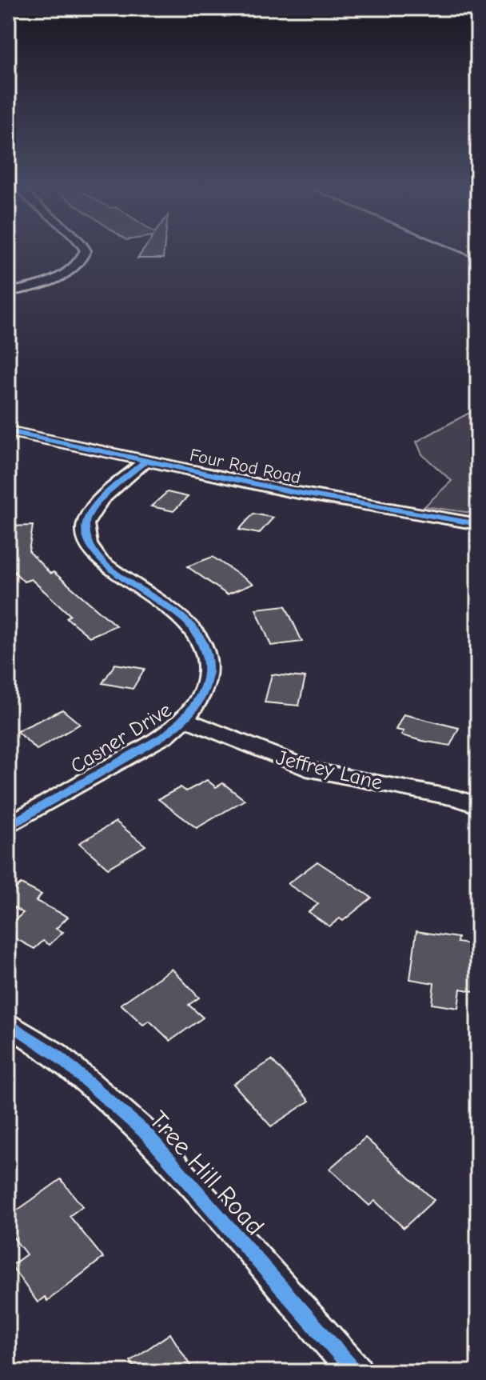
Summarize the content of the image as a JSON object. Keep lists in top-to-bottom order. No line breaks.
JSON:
{"streets":{"street":["Four Rod Road","Casner Drive","Jeffrey Lane","Tree Hill Road"]},"crossings":[["Four Rod Road","Casner Drive"],["Casner Drive","Jeffrey Lane"]]}
